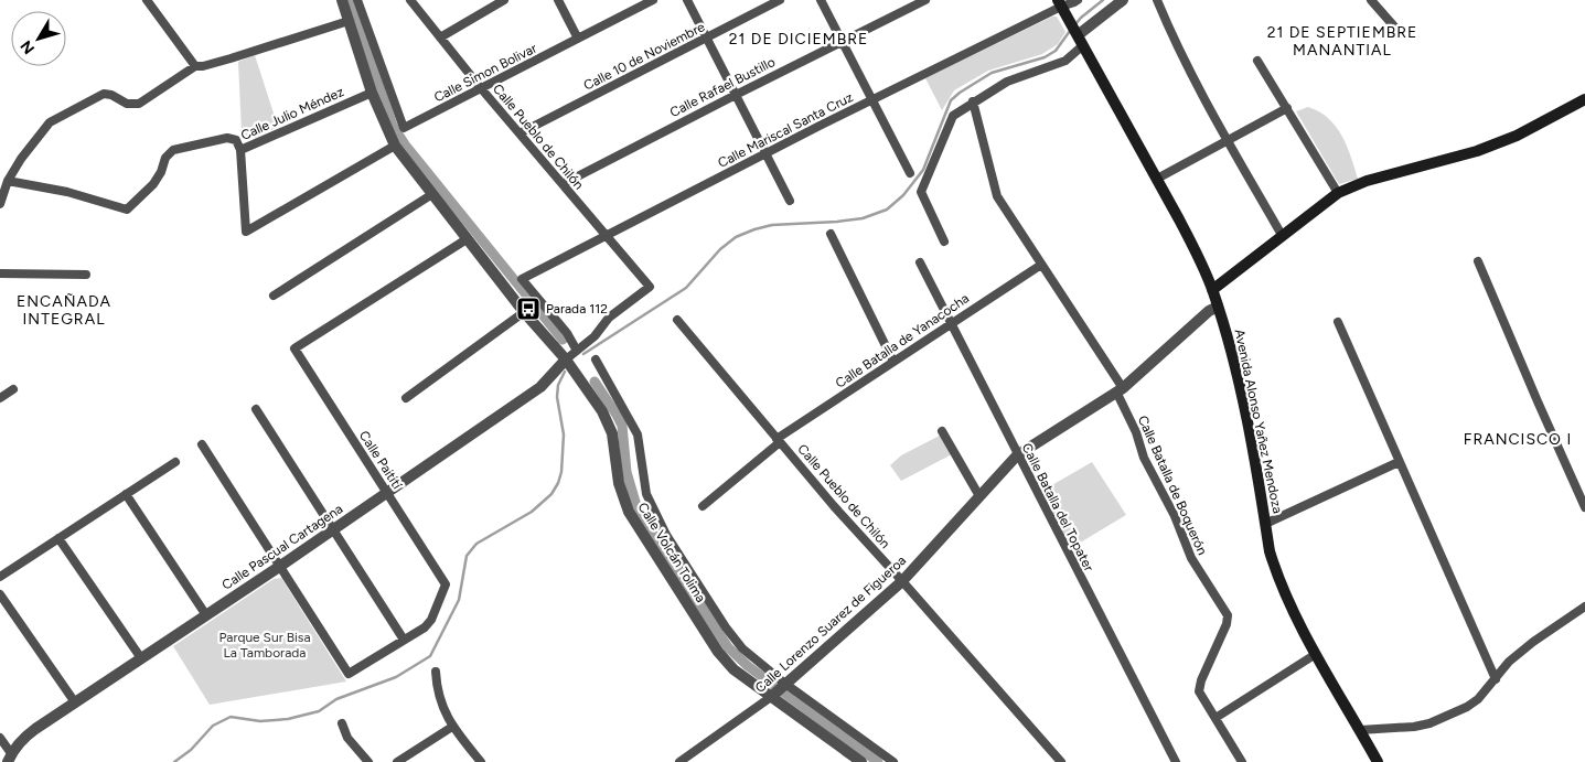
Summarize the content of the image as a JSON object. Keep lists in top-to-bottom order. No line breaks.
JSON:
{"streets":{"main road":["Avenida Alonso Yañez Mendoza"],"street":["Calle 10 de Noviembre","Calle Simon Bolivar","Calle Rafael Bustillo","Calle Julio Méndez","Calle Mariscal Santa Cruz","Calle Pueblo de Chilón","Calle Batalla de Yanacocha","Calle Paitití","Calle Batalla de Boquerón","Calle Batalla del Topater","Calle Pascual Cartagena","Calle Volcán Tolima","Calle Lorenzo Suarez de Figueroa"]},"crossings":[["Calle 10 de Noviembre","Calle Pueblo de Chilón"],["Calle Simon Bolivar","Calle Pueblo de Chilón"],["Calle Rafael Bustillo","Calle Pueblo de Chilón"],["Calle Julio Méndez","Calle Volcán Tolima"],["Calle Mariscal Santa Cruz","Calle Pueblo de Chilón"],["Calle Mariscal Santa Cruz","Avenida Alonso Yañez Mendoza"],["Calle Pueblo de Chilón","Calle Batalla de Yanacocha"],["Calle Pueblo de Chilón","Calle Lorenzo Suarez de Figueroa"],["Calle Batalla de Yanacocha","Calle Batalla de Boquerón"],["Calle Batalla de Yanacocha","Calle Batalla del Topater"],["Avenida Alonso Yañez Mendoza","Calle Lorenzo Suarez de Figueroa"],["Calle Paitití","Calle Pascual Cartagena"],["Calle Paitití","Calle Volcán Tolima"],["Calle Batalla de Boquerón","Calle Lorenzo Suarez de Figueroa"],["Calle Batalla del Topater","Calle Lorenzo Suarez de Figueroa"],["Calle Pascual Cartagena","Calle Volcán Tolima"],["Calle Volcán Tolima","Calle Lorenzo Suarez de Figueroa"]],"districts":["21 DE SEPTIEMBRE MANANTIAL","21 DE DICIEMBRE","ENCAÑADA INTEGRAL","FRANCISCO I"],"parks":["Parque Sur Bisa La Tamborada"],"places":{"bus stop":["Parada 112"]},"north":"bottom left"}
